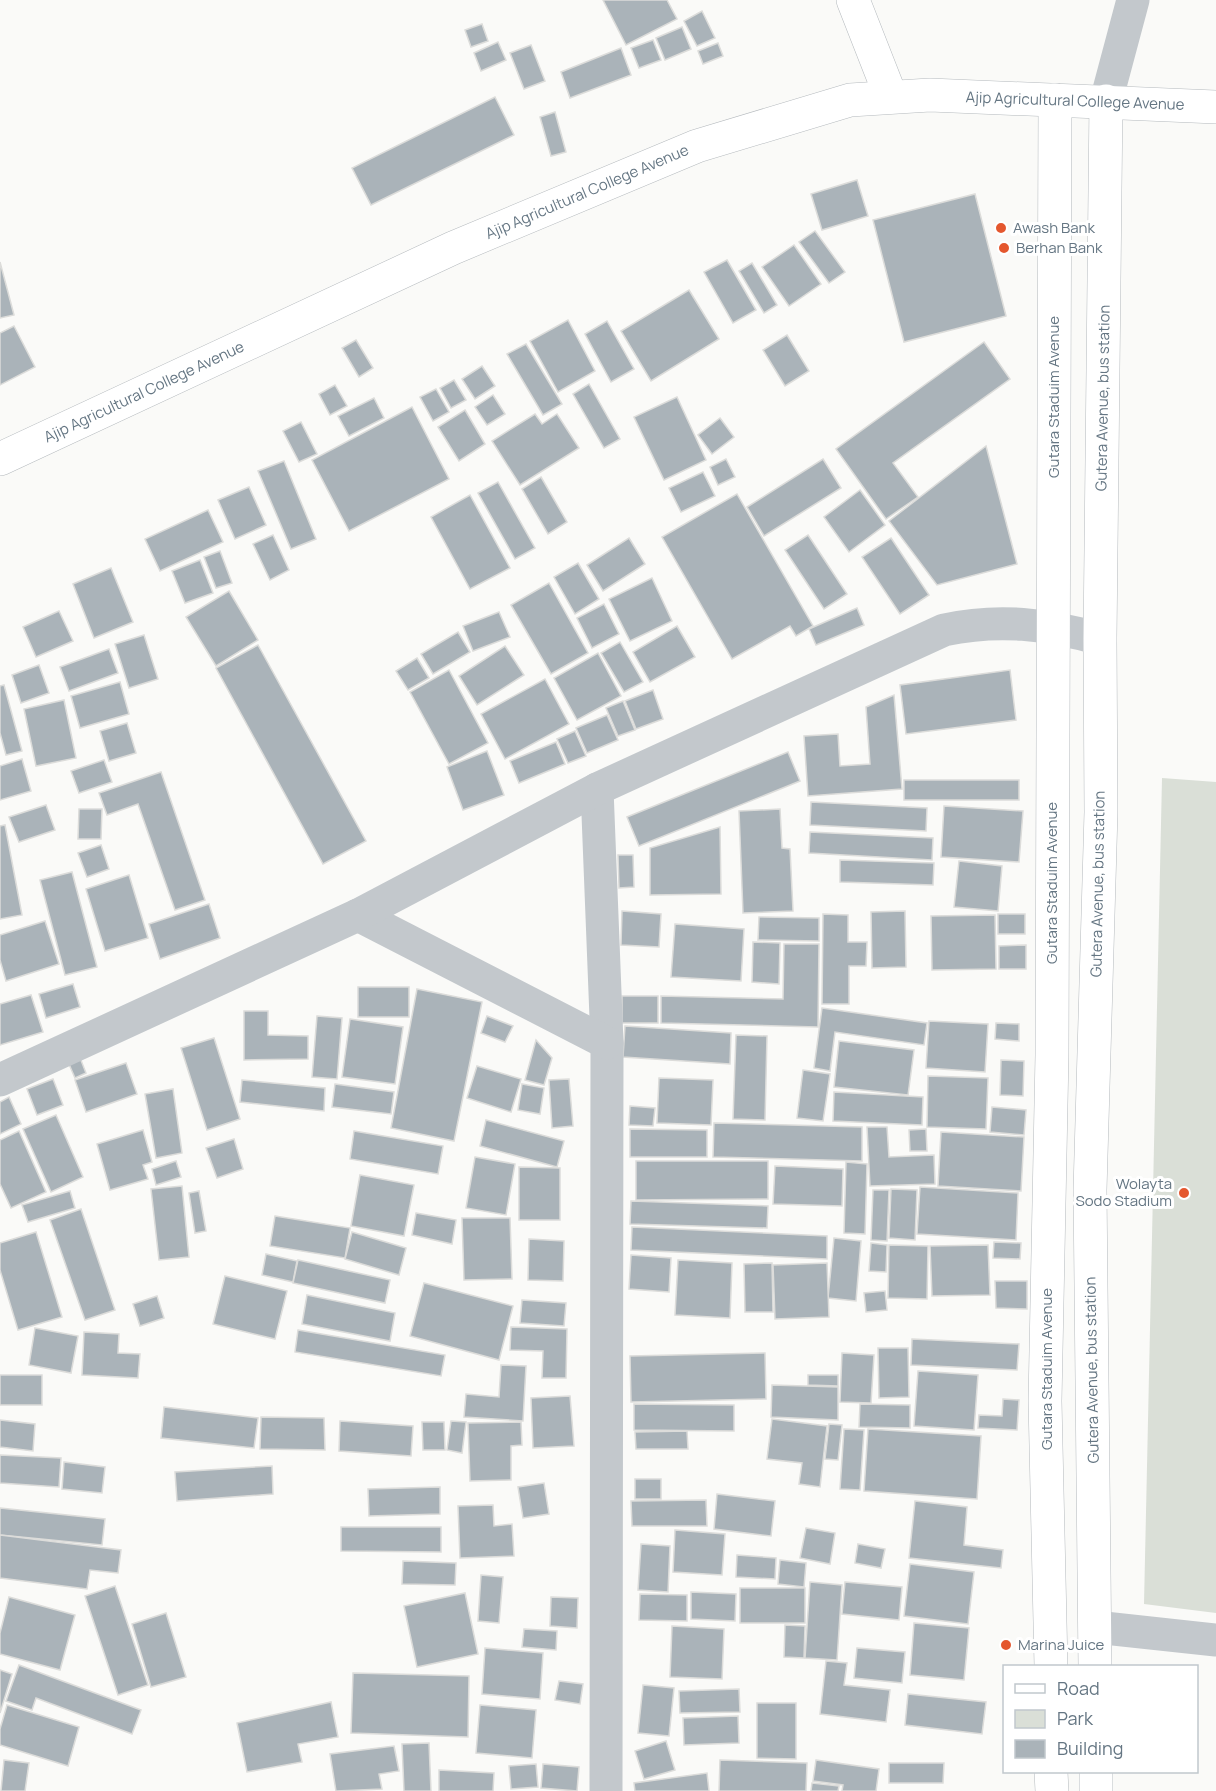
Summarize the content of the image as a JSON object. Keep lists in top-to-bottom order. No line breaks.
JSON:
{"streets":{"main road":["Ajip Agricultural College Avenue","Gutara Staduim Avenue","Gutera Avenue, bus station"]},"crossings":[["Ajip Agricultural College Avenue","Gutara Staduim Avenue"],["Ajip Agricultural College Avenue","Gutera Avenue, bus station"]],"places":["Awash Bank","Berhan Bank","Wolayta Sodo Stadium","Marina Juice"],"legend":["Road","Park","Building"]}
